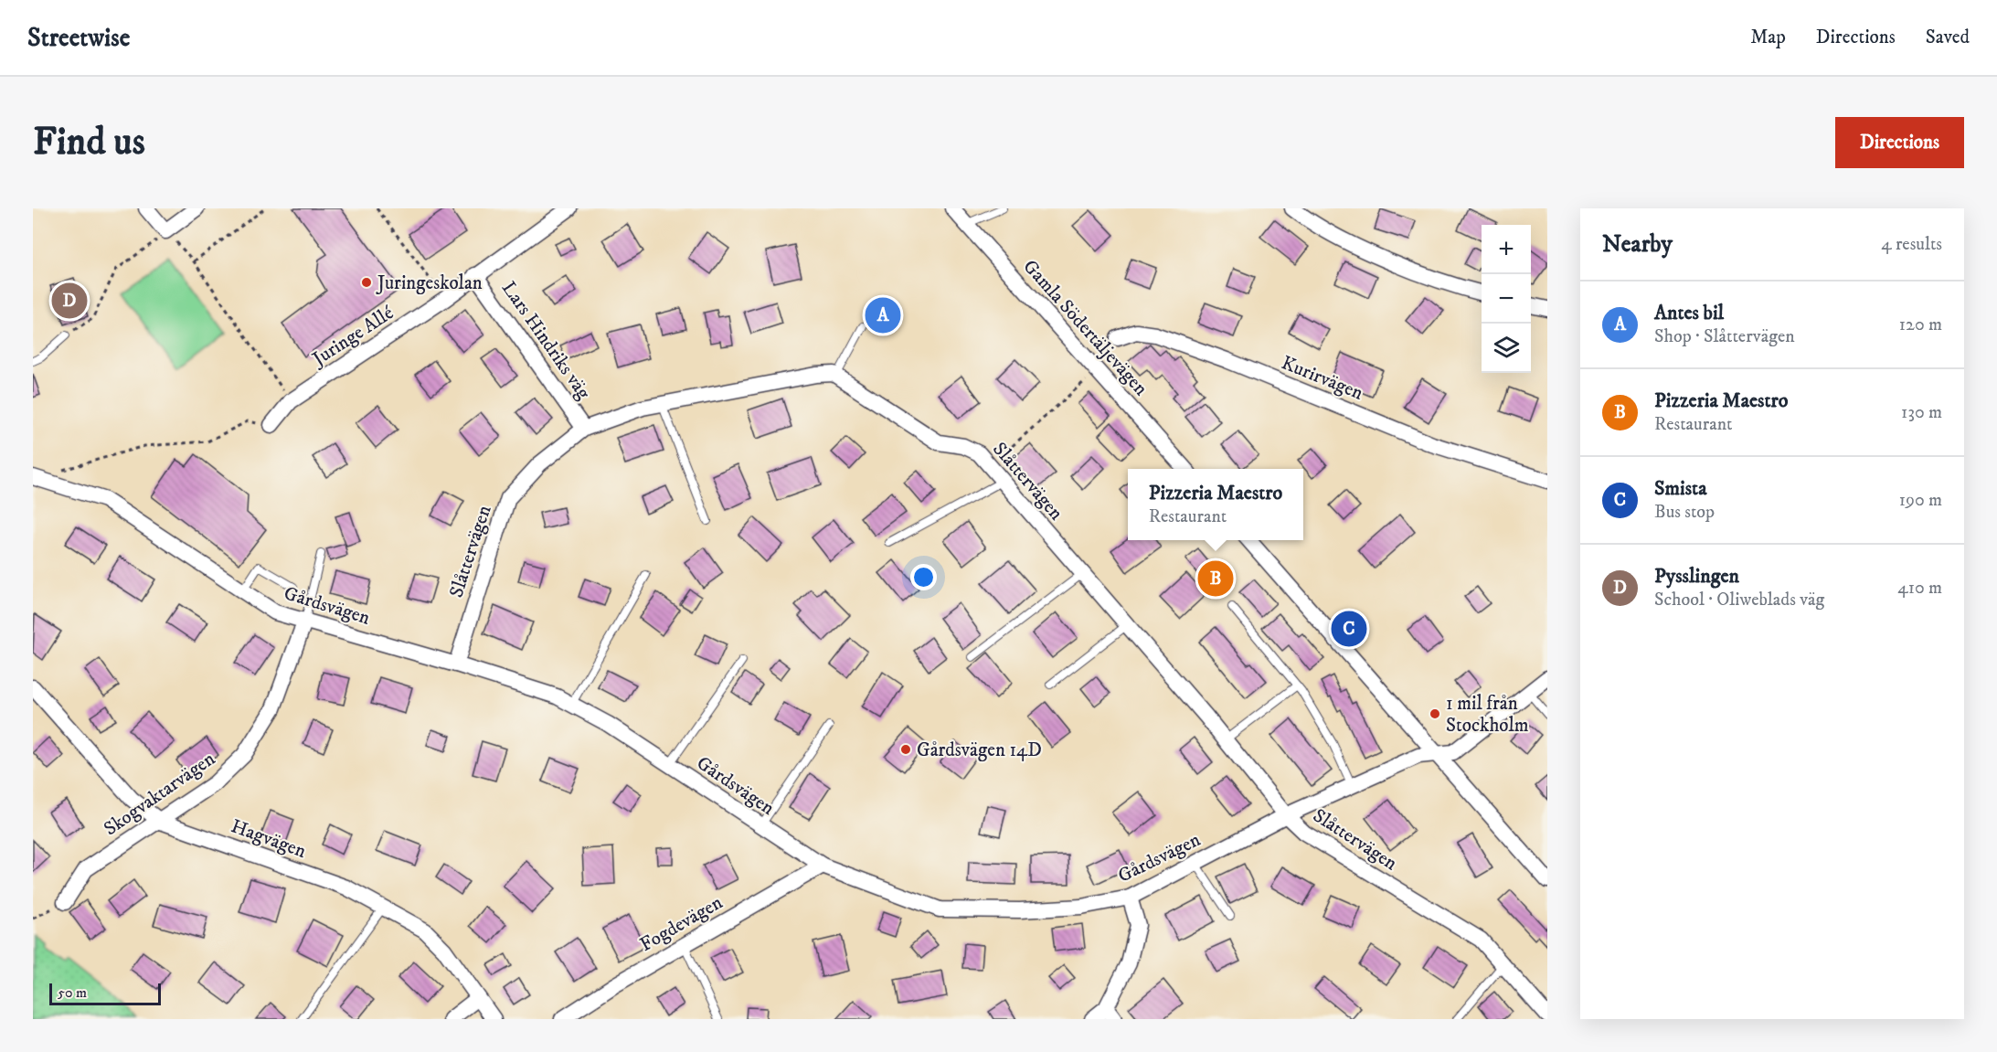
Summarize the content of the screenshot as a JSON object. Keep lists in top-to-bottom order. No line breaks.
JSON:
{"streets":{"street":["Gamla Södertäljevägen","Juringe Allé","Lars Hindriks väg","Kurirvägen","Slåttervägen","Gårdsvägen","Skogvaktarvägen","Hagvägen","Fogdevägen"]},"crossings":[["Juringe Allé","Lars Hindriks väg"],["Lars Hindriks väg","Slåttervägen"],["Slåttervägen","Gårdsvägen"],["Gårdsvägen","Skogvaktarvägen"],["Gårdsvägen","Fogdevägen"],["Skogvaktarvägen","Hagvägen"]],"places":["Juringeskolan","1 mil från Stockholm","Gårdsvägen 14D"],"scale_bar":"50 m","page":{"header":"Streetwise","nav":["Map","Directions","Saved"],"buttons":"Directions","title":"Find us","heading":["Nearby","4 results"],"map_buttons":["+","−"],"list":[{"mark":"A","name":"Antes bil","note":"Shop · Slåttervägen","value":"120 m"},{"mark":"B","name":"Pizzeria Maestro","note":"Restaurant","value":"130 m"},{"mark":"C","name":"Smista","note":"Bus stop","value":"190 m"},{"mark":"D","name":"Pysslingen","note":"School · Oliweblads väg","value":"410 m"}],"pins":["D","A","B","C"],"popup":["Pizzeria Maestro","Restaurant"],"scale":"50 m"}}
